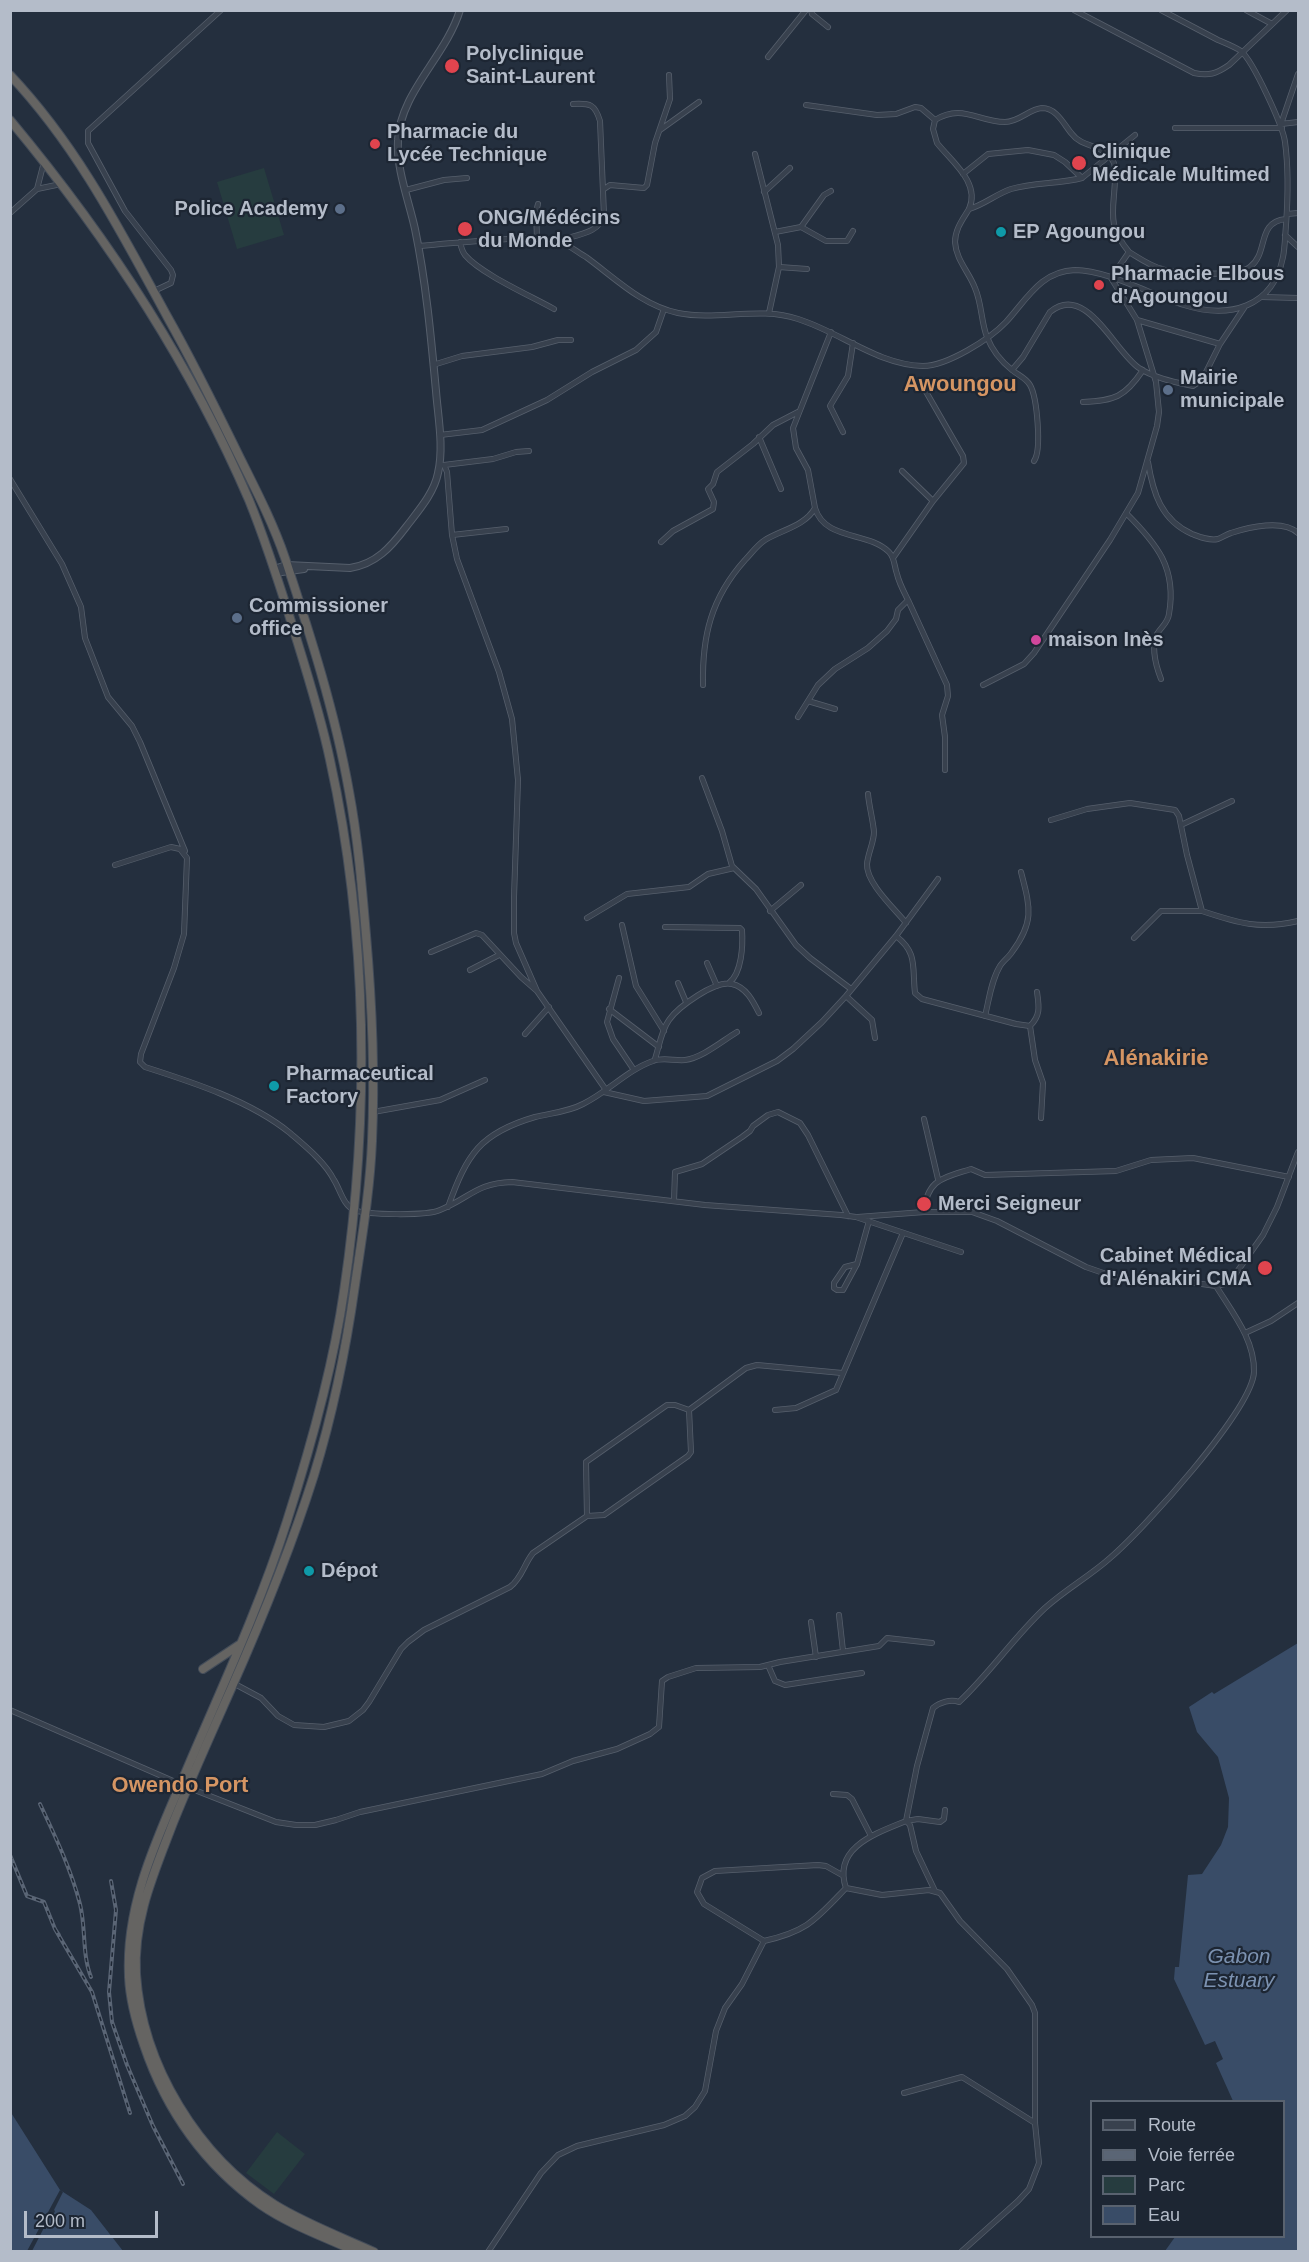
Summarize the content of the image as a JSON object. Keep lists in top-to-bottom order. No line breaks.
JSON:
{"districts":["Awoungou","Alénakirie","Owendo Port"],"water":["Gabon Estuary"],"places":["Polyclinique Saint-Laurent","Pharmacie du Lycée Technique","Clinique Médicale Multimed","Police Academy","ONG/Médécins du Monde","EP Agoungou","Pharmacie Elbous d'Agoungou","Mairie municipale","Commissioner office","maison Inès","Pharmaceutical Factory","Merci Seigneur","Cabinet Médical d'Alénakiri CMA","Dépot"],"legend":["Route","Voie ferrée","Parc","Eau"],"scale_bar":"200 m"}
